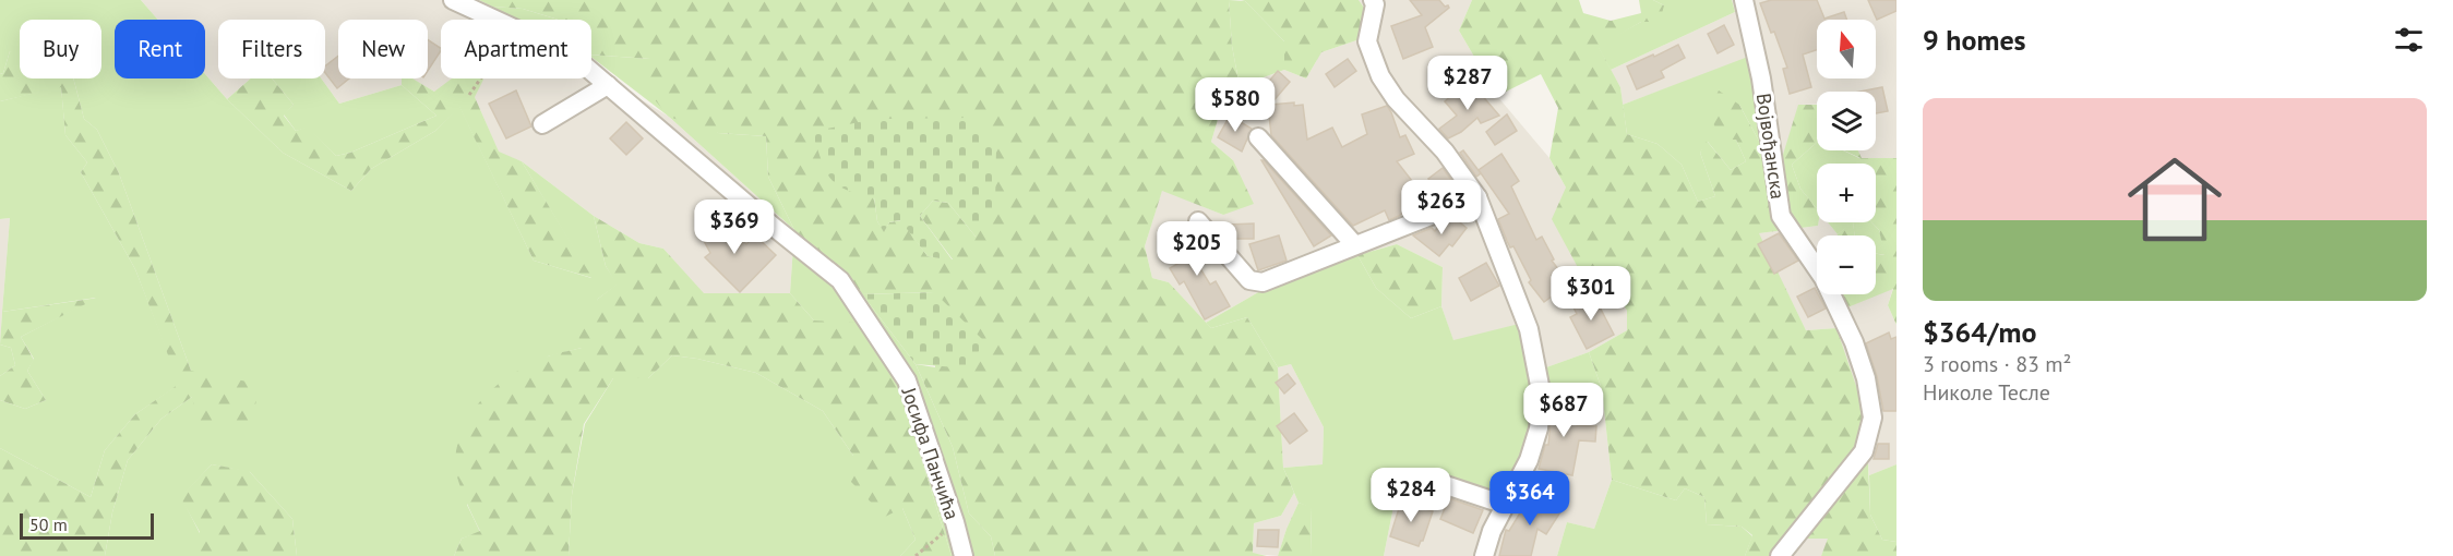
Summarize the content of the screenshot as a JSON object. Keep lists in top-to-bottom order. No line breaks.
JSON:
{"streets":{"street":["Војвођанска","Јосифа Панчића"]},"scale_bar":"50 m","north":"top","page":{"heading":"9 homes","map_buttons":["+","−"],"chip":["Buy","Rent","Filters","New","Apartment"],"price":["$287","$580","$263","$369","$205","$301","$687","$284","$364"],"list":[{"name":"$364/mo","note":"3 rooms · 83 m² · Николе Тесле"}],"scale":"50 m"}}
